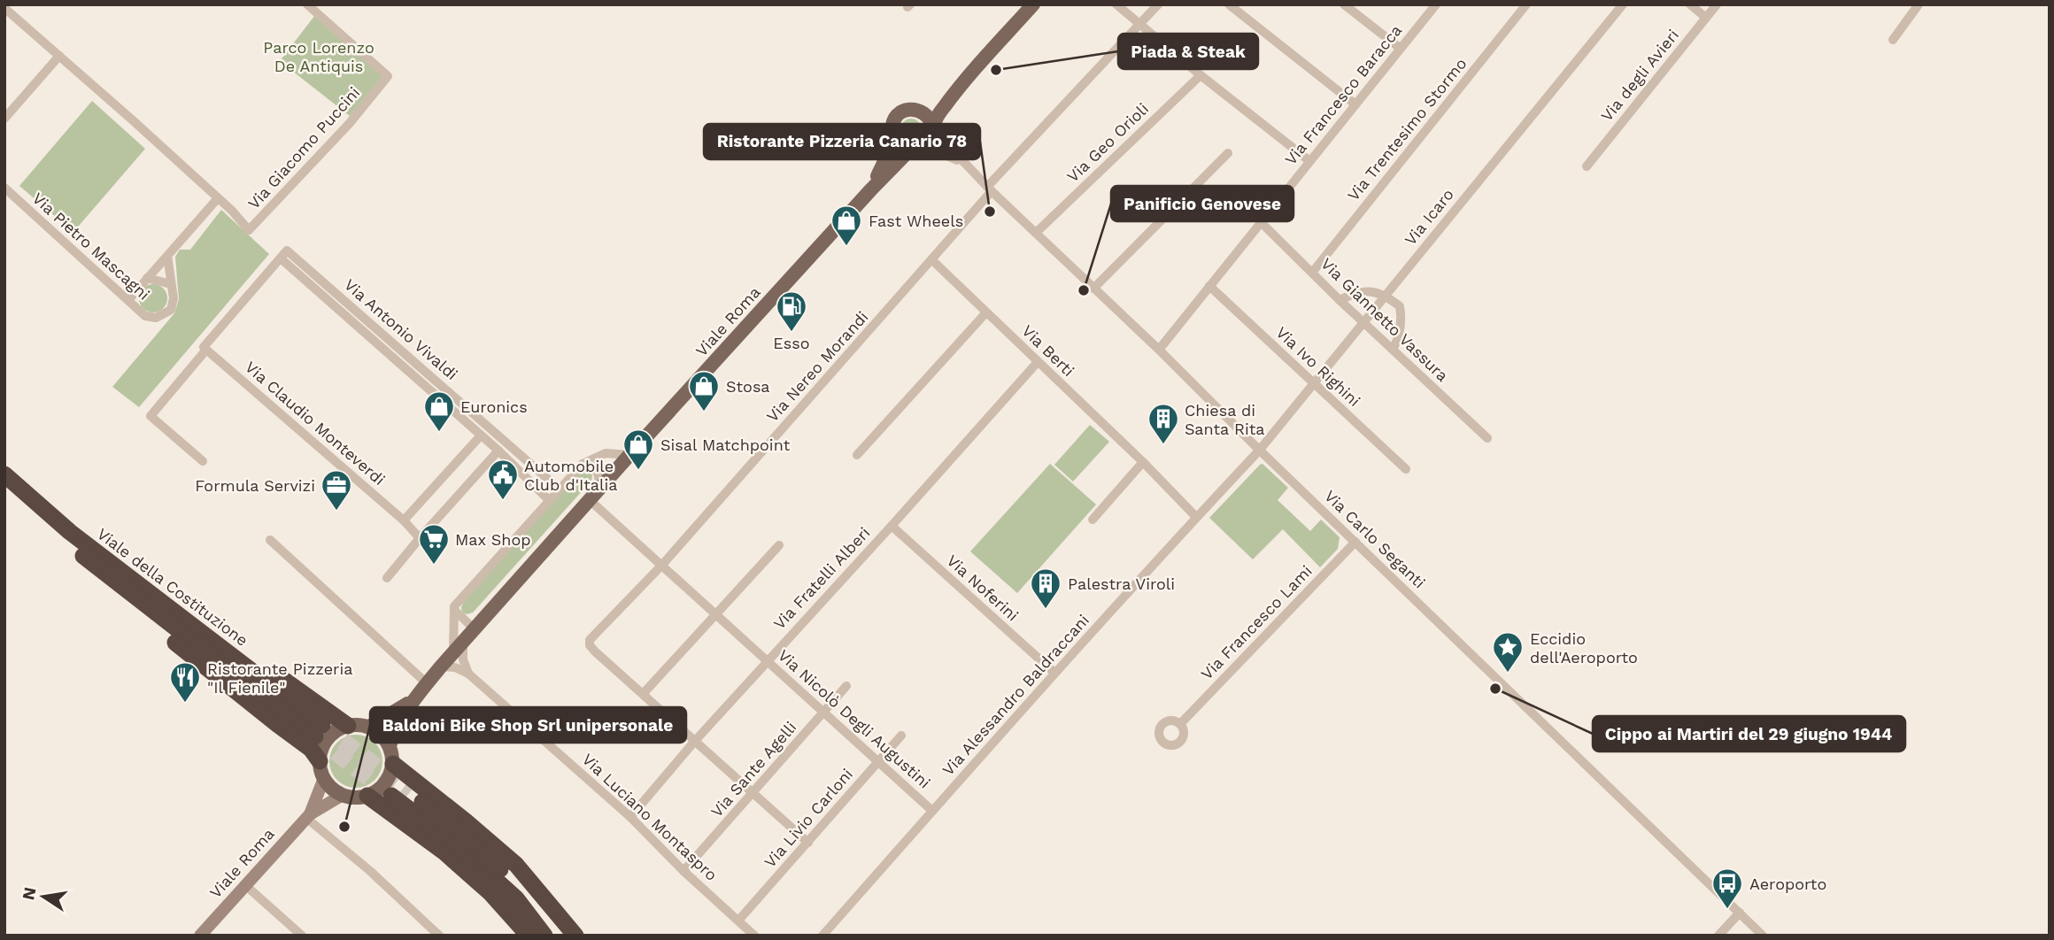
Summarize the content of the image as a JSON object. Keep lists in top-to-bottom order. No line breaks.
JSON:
{"streets":{"highway":["Viale della Costituzione"],"main road":["Viale Roma"],"street":["Via degli Avieri","Via Francesco Baracca","Via Trentesimo Stormo","Via Geo Orioli","Via Giacomo Puccini","Via Icaro","Via Pietro Mascagni","Via Giannetto Vassura","Via Antonio Vivaldi","Via Berti","Via Nereo Morandi","Via Ivo Righini","Via Claudio Monteverdi","Via Carlo Seganti","Via Fratelli Alberi","Via Noferini","Via Francesco Lami","Via Alessandro Baldraccani","Via Nicolò Degli Augustini","Via Sante Agelli","Via Luciano Montaspro","Via Livio Carloni"]},"crossings":[["Via Francesco Baracca","Via Giannetto Vassura"],["Via Francesco Baracca","Via Ivo Righini"],["Via Francesco Baracca","Via Carlo Seganti"],["Via Trentesimo Stormo","Via Giannetto Vassura"],["Via Geo Orioli","Via Carlo Seganti"],["Via Icaro","Via Giannetto Vassura"],["Via Icaro","Via Ivo Righini"],["Via Icaro","Via Carlo Seganti"],["Via Icaro","Via Alessandro Baldraccani"],["Viale Roma","Via Carlo Seganti"],["Viale Roma","Via Nicolò Degli Augustini"],["Viale Roma","Via Luciano Montaspro"],["Via Berti","Via Nereo Morandi"],["Via Berti","Via Fratelli Alberi"],["Via Berti","Via Alessandro Baldraccani"],["Via Nereo Morandi","Via Carlo Seganti"],["Via Nereo Morandi","Via Nicolò Degli Augustini"],["Via Carlo Seganti","Via Francesco Lami"],["Via Carlo Seganti","Via Alessandro Baldraccani"],["Via Fratelli Alberi","Via Noferini"],["Via Fratelli Alberi","Via Nicolò Degli Augustini"],["Via Fratelli Alberi","Via Luciano Montaspro"],["Via Noferini","Via Alessandro Baldraccani"],["Via Alessandro Baldraccani","Via Nicolò Degli Augustini"],["Via Nicolò Degli Augustini","Via Sante Agelli"],["Via Nicolò Degli Augustini","Via Livio Carloni"],["Via Sante Agelli","Via Luciano Montaspro"],["Via Luciano Montaspro","Via Livio Carloni"]],"parks":["Parco Lorenzo De Antiquis"],"places":{"other":["Piada & Steak","Ristorante Pizzeria Canario 78","Panificio Genovese","Cippo ai Martiri del 29 giugno 1944","Baldoni Bike Shop Srl unipersonale"],"shop":["Fast Wheels","Stosa","Euronics","Sisal Matchpoint"],"fuel station":["Esso"],"building":["Chiesa di Santa Rita","Palestra Viroli"],"public building":["Automobile Club d'Italia"],"office":["Formula Servizi"],"supermarket":["Max Shop"],"place":["Eccidio dell'Aeroporto"],"restaurant":["Ristorante Pizzeria \"Il Fienile\""],"bus stop":["Aeroporto"]},"north":"left"}
